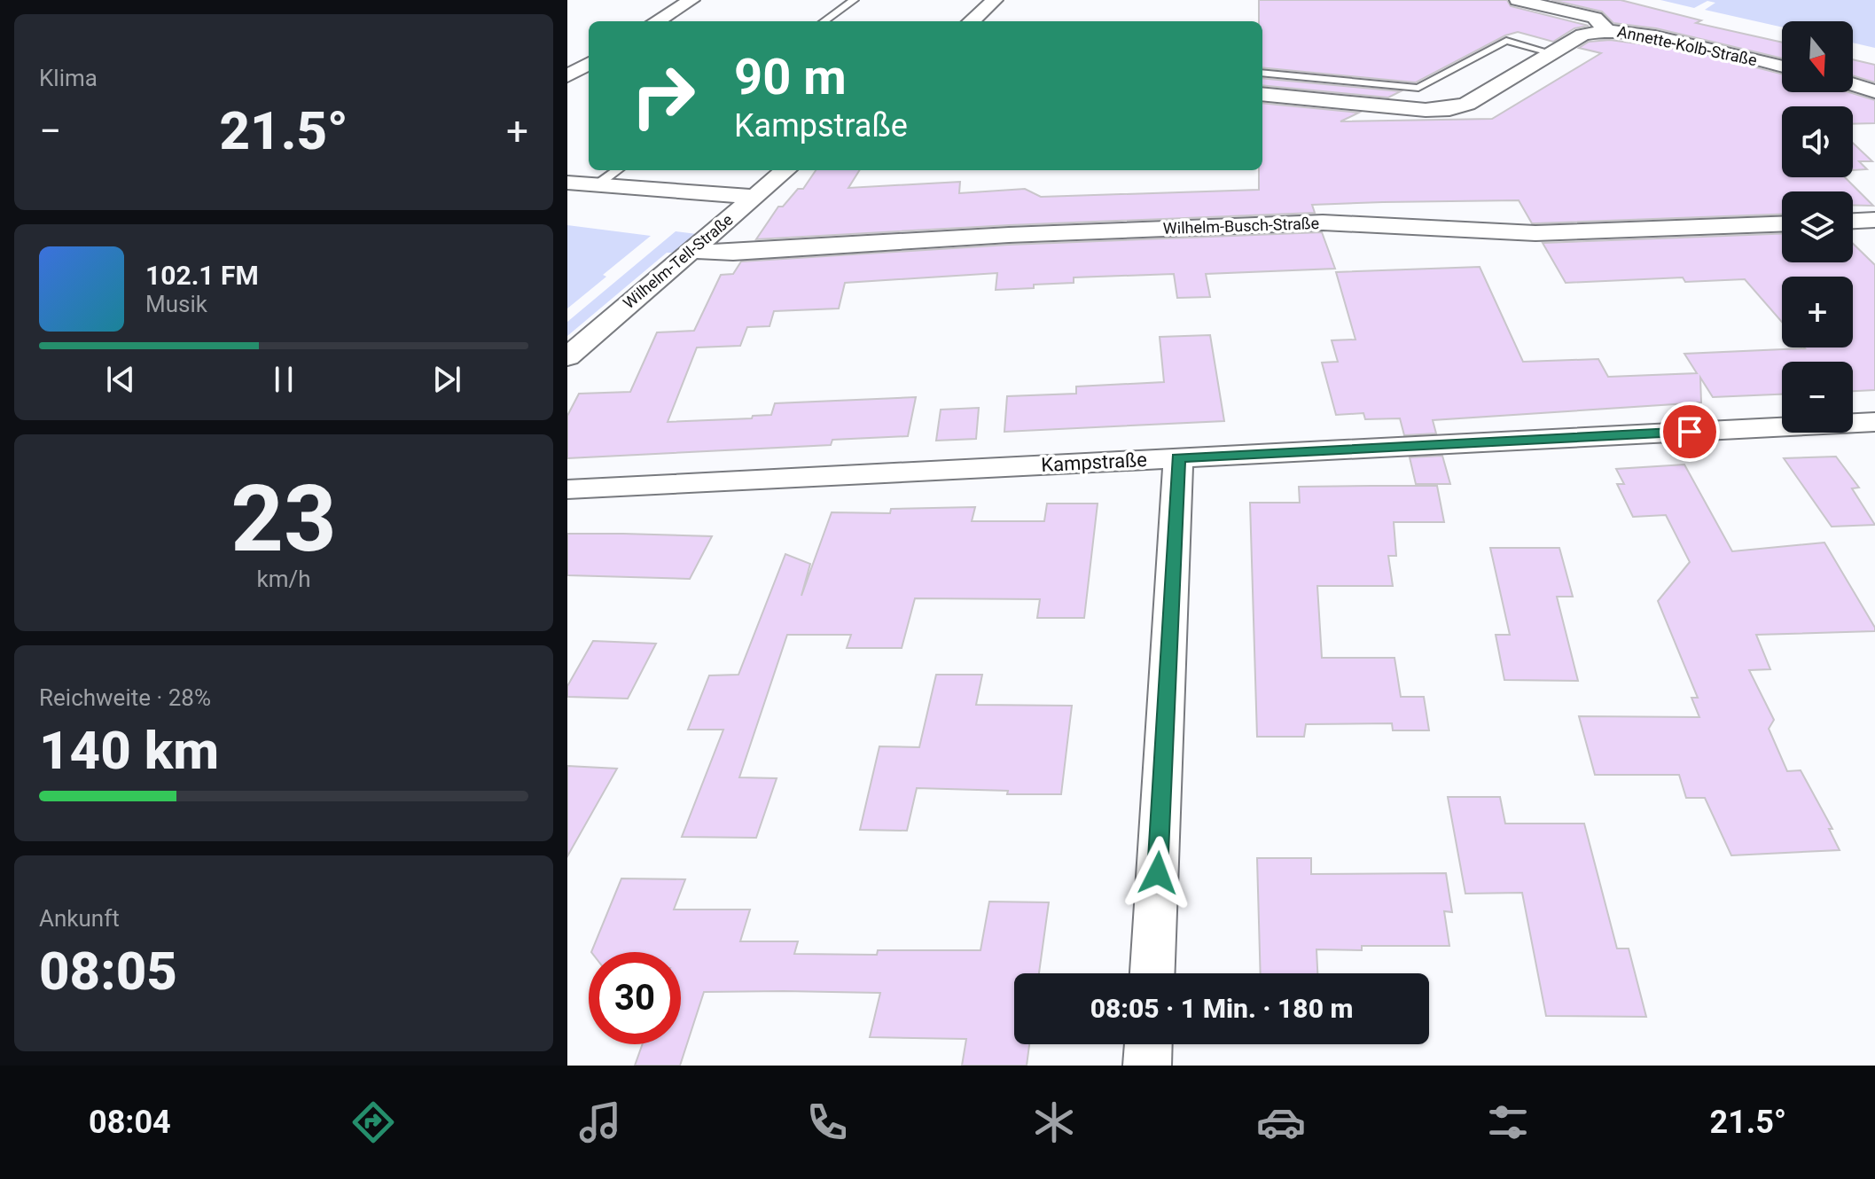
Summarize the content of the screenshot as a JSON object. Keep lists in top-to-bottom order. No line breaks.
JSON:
{"streets":{"street":["Annette-Kolb-Straße","Wilhelm-Busch-Straße","Wilhelm-Tell-Straße","Kampstraße"]},"crossings":[["Wilhelm-Busch-Straße","Wilhelm-Tell-Straße"]],"north":"bottom","page":{"tile":["Klima",["23","km/h"],["Reichweite · 28%","140 km"],["Ankunft","08:05"]],"map_buttons":["+","−"],"turn":["90 m","Kampstraße"],"heat":["−","21.5°","+"],"song":["102.1 FM","Musik"],"limit":"30","trip":"08:05 · 1 Min. · 180 m","tabs":["08:04","21.5°"]}}
